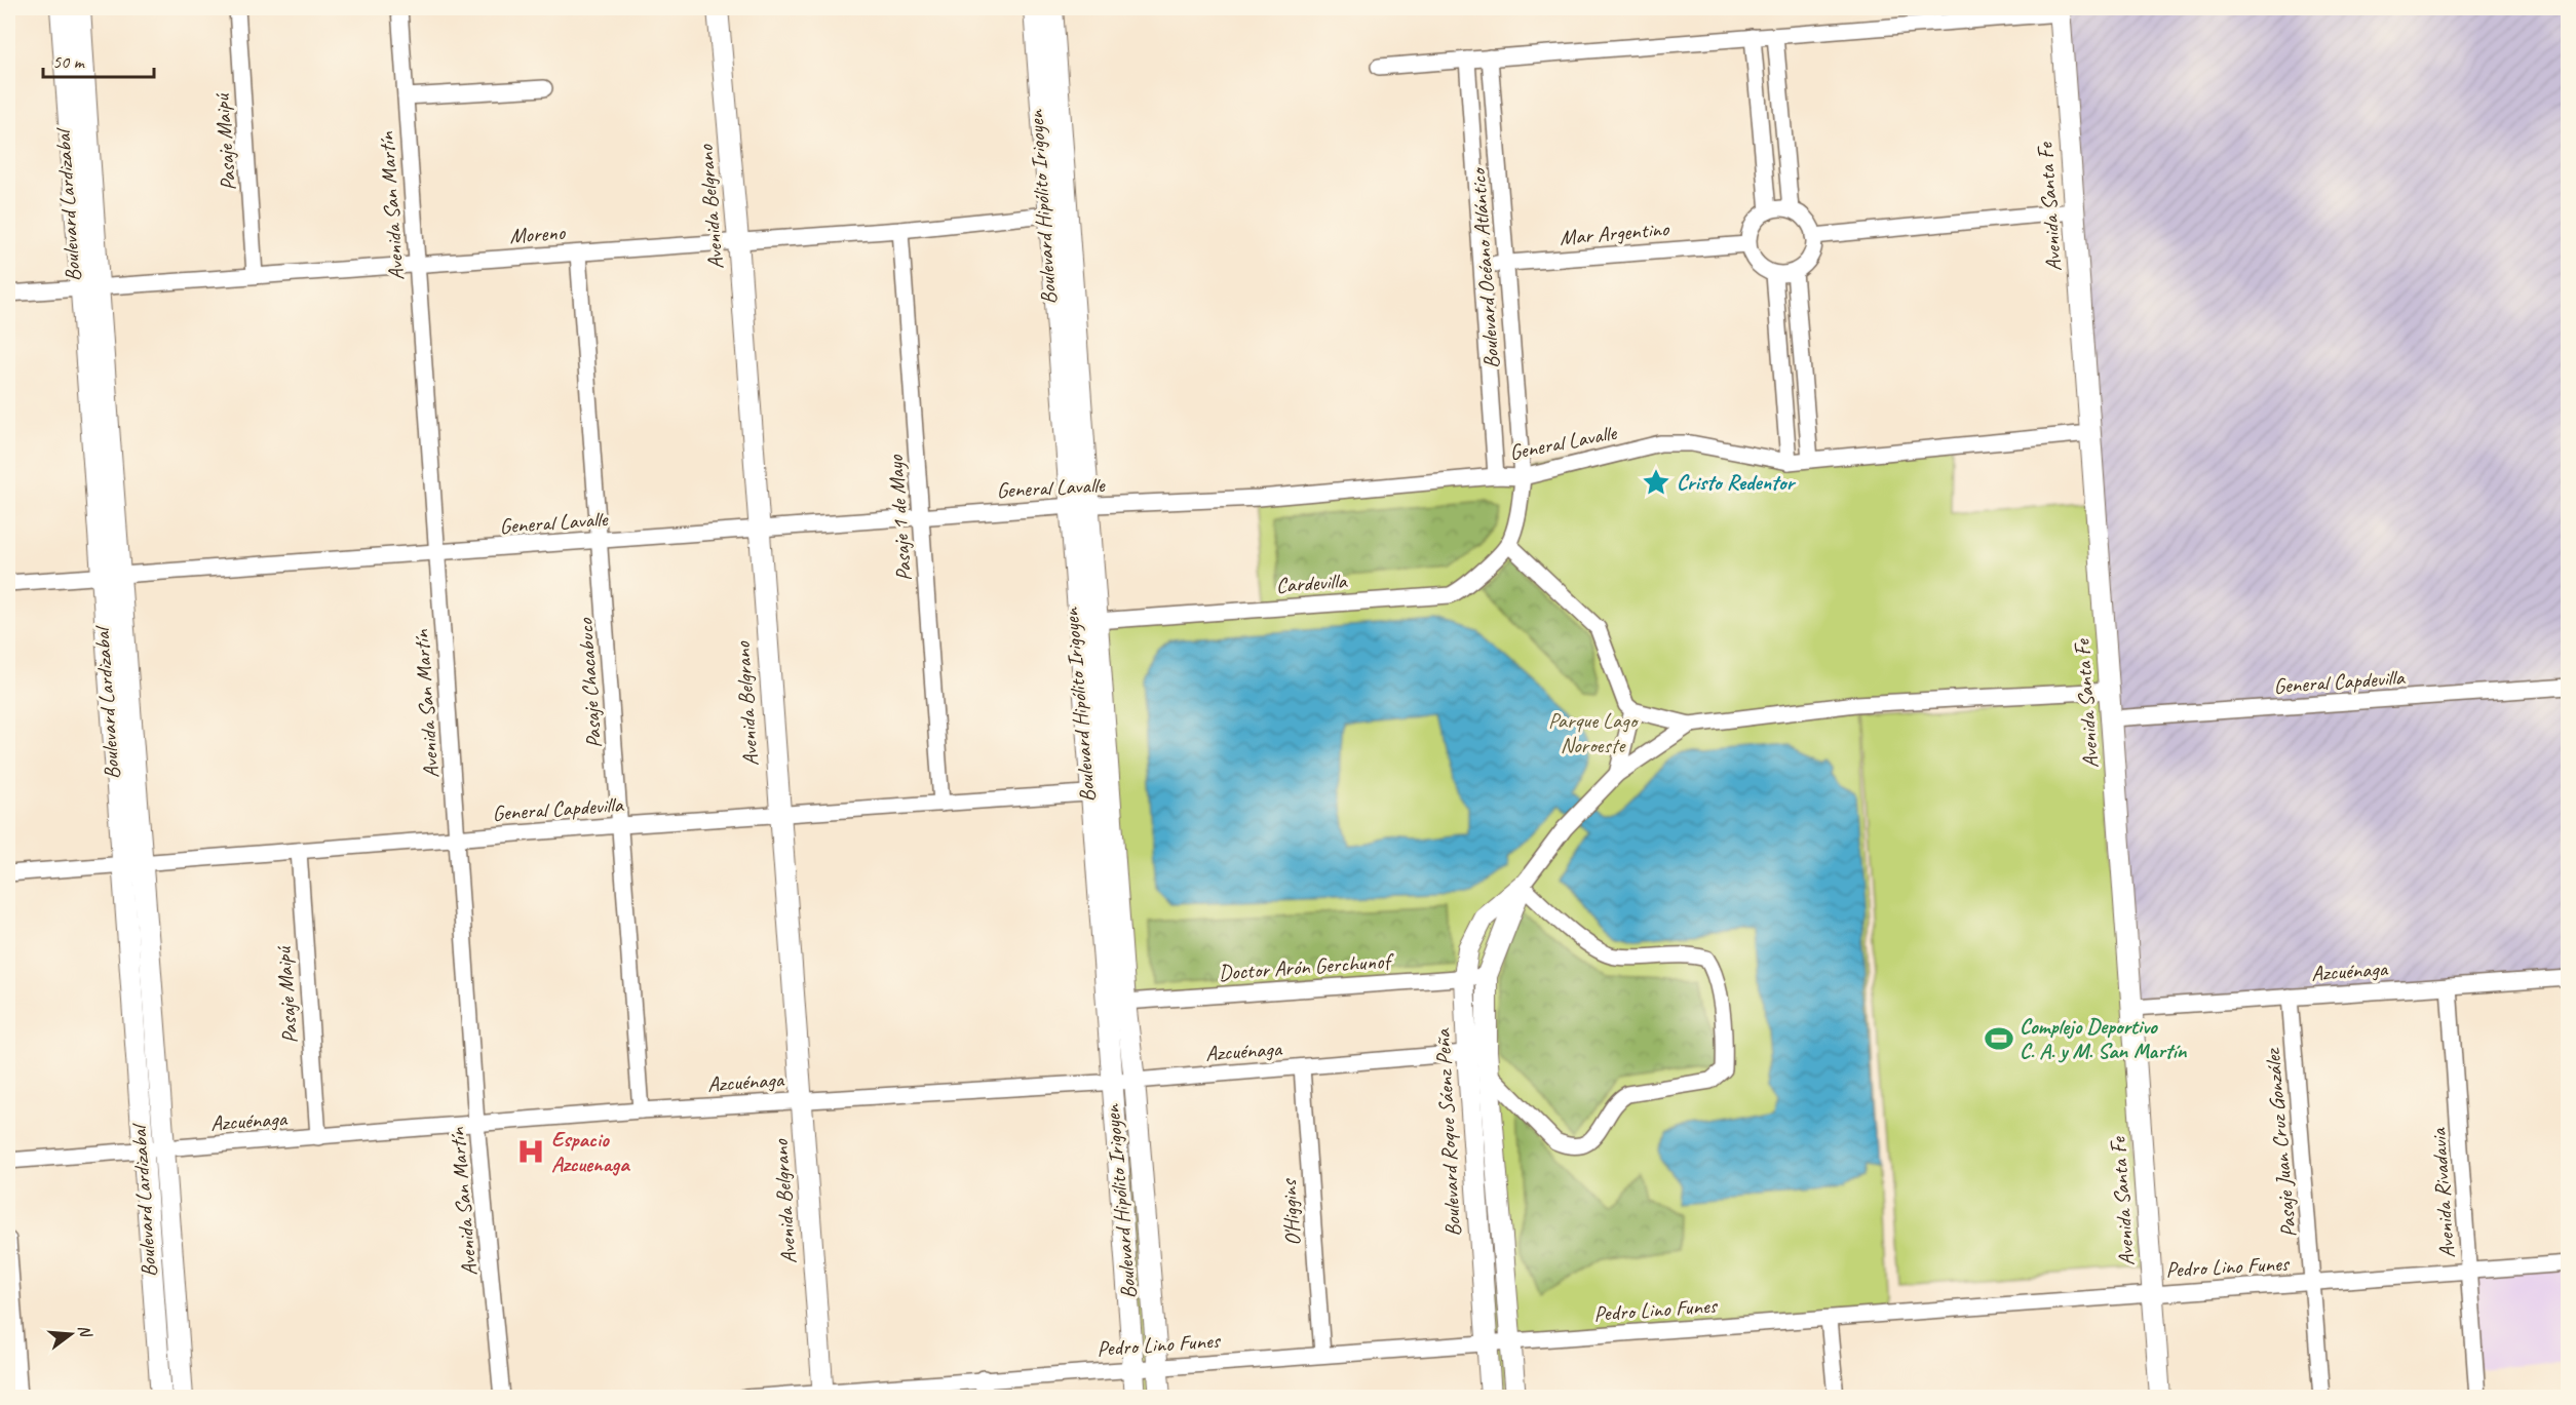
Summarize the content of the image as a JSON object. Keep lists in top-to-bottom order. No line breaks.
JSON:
{"streets":{"street":["Pasaje Maipú","Boulevard Lardizabal","Avenida San Martín","Avenida Belgrano","Boulevard Hipólito Irigoyen","Avenida Santa Fe","Mar Argentino","Moreno","Boulevard Océano Atlántico","General Lavalle","Pasaje 1 de Mayo","Cardevilla","General Capdevilla","Pasaje Chacabuco","Doctor Arón Gerchunof","Azcuénaga","Boulevard Roque Sáenz Peña","Pasaje Juan Cruz González","Avenida Rivadavia","O'Higgins","Pedro Lino Funes"]},"crossings":[["Pasaje Maipú","Moreno"],["Pasaje Maipú","General Capdevilla"],["Pasaje Maipú","Azcuénaga"],["Boulevard Lardizabal","Moreno"],["Boulevard Lardizabal","General Lavalle"],["Boulevard Lardizabal","General Capdevilla"],["Boulevard Lardizabal","Azcuénaga"],["Avenida San Martín","Moreno"],["Avenida San Martín","General Lavalle"],["Avenida San Martín","General Capdevilla"],["Avenida San Martín","Azcuénaga"],["Avenida Belgrano","Moreno"],["Avenida Belgrano","General Lavalle"],["Avenida Belgrano","General Capdevilla"],["Avenida Belgrano","Azcuénaga"],["Avenida Belgrano","Pedro Lino Funes"],["Boulevard Hipólito Irigoyen","Moreno"],["Boulevard Hipólito Irigoyen","General Lavalle"],["Boulevard Hipólito Irigoyen","Cardevilla"],["Boulevard Hipólito Irigoyen","General Capdevilla"],["Boulevard Hipólito Irigoyen","Doctor Arón Gerchunof"],["Boulevard Hipólito Irigoyen","Azcuénaga"],["Boulevard Hipólito Irigoyen","Pedro Lino Funes"],["Avenida Santa Fe","General Lavalle"],["Avenida Santa Fe","General Capdevilla"],["Avenida Santa Fe","Azcuénaga"],["Avenida Santa Fe","Pedro Lino Funes"],["Mar Argentino","Boulevard Océano Atlántico"],["Moreno","Pasaje 1 de Mayo"],["Moreno","Pasaje Chacabuco"],["Boulevard Océano Atlántico","General Lavalle"],["Boulevard Océano Atlántico","Cardevilla"],["General Lavalle","Pasaje 1 de Mayo"],["General Lavalle","Pasaje Chacabuco"],["Pasaje 1 de Mayo","General Capdevilla"],["General Capdevilla","Pasaje Chacabuco"],["Pasaje Chacabuco","Azcuénaga"],["Doctor Arón Gerchunof","Boulevard Roque Sáenz Peña"],["Azcuénaga","Boulevard Roque Sáenz Peña"],["Azcuénaga","Pasaje Juan Cruz González"],["Azcuénaga","Avenida Rivadavia"],["Azcuénaga","O'Higgins"],["Boulevard Roque Sáenz Peña","Pedro Lino Funes"],["Pasaje Juan Cruz González","Pedro Lino Funes"],["Avenida Rivadavia","Pedro Lino Funes"],["O'Higgins","Pedro Lino Funes"]],"parks":["Parque Lago Noroeste"],"places":{"place":["Cristo Redentor"],"sports":["Complejo Deportivo C. A. y M. San Martín"],"hospital":["Espacio Azcuenaga"]},"scale_bar":"50 m","north":"right"}
